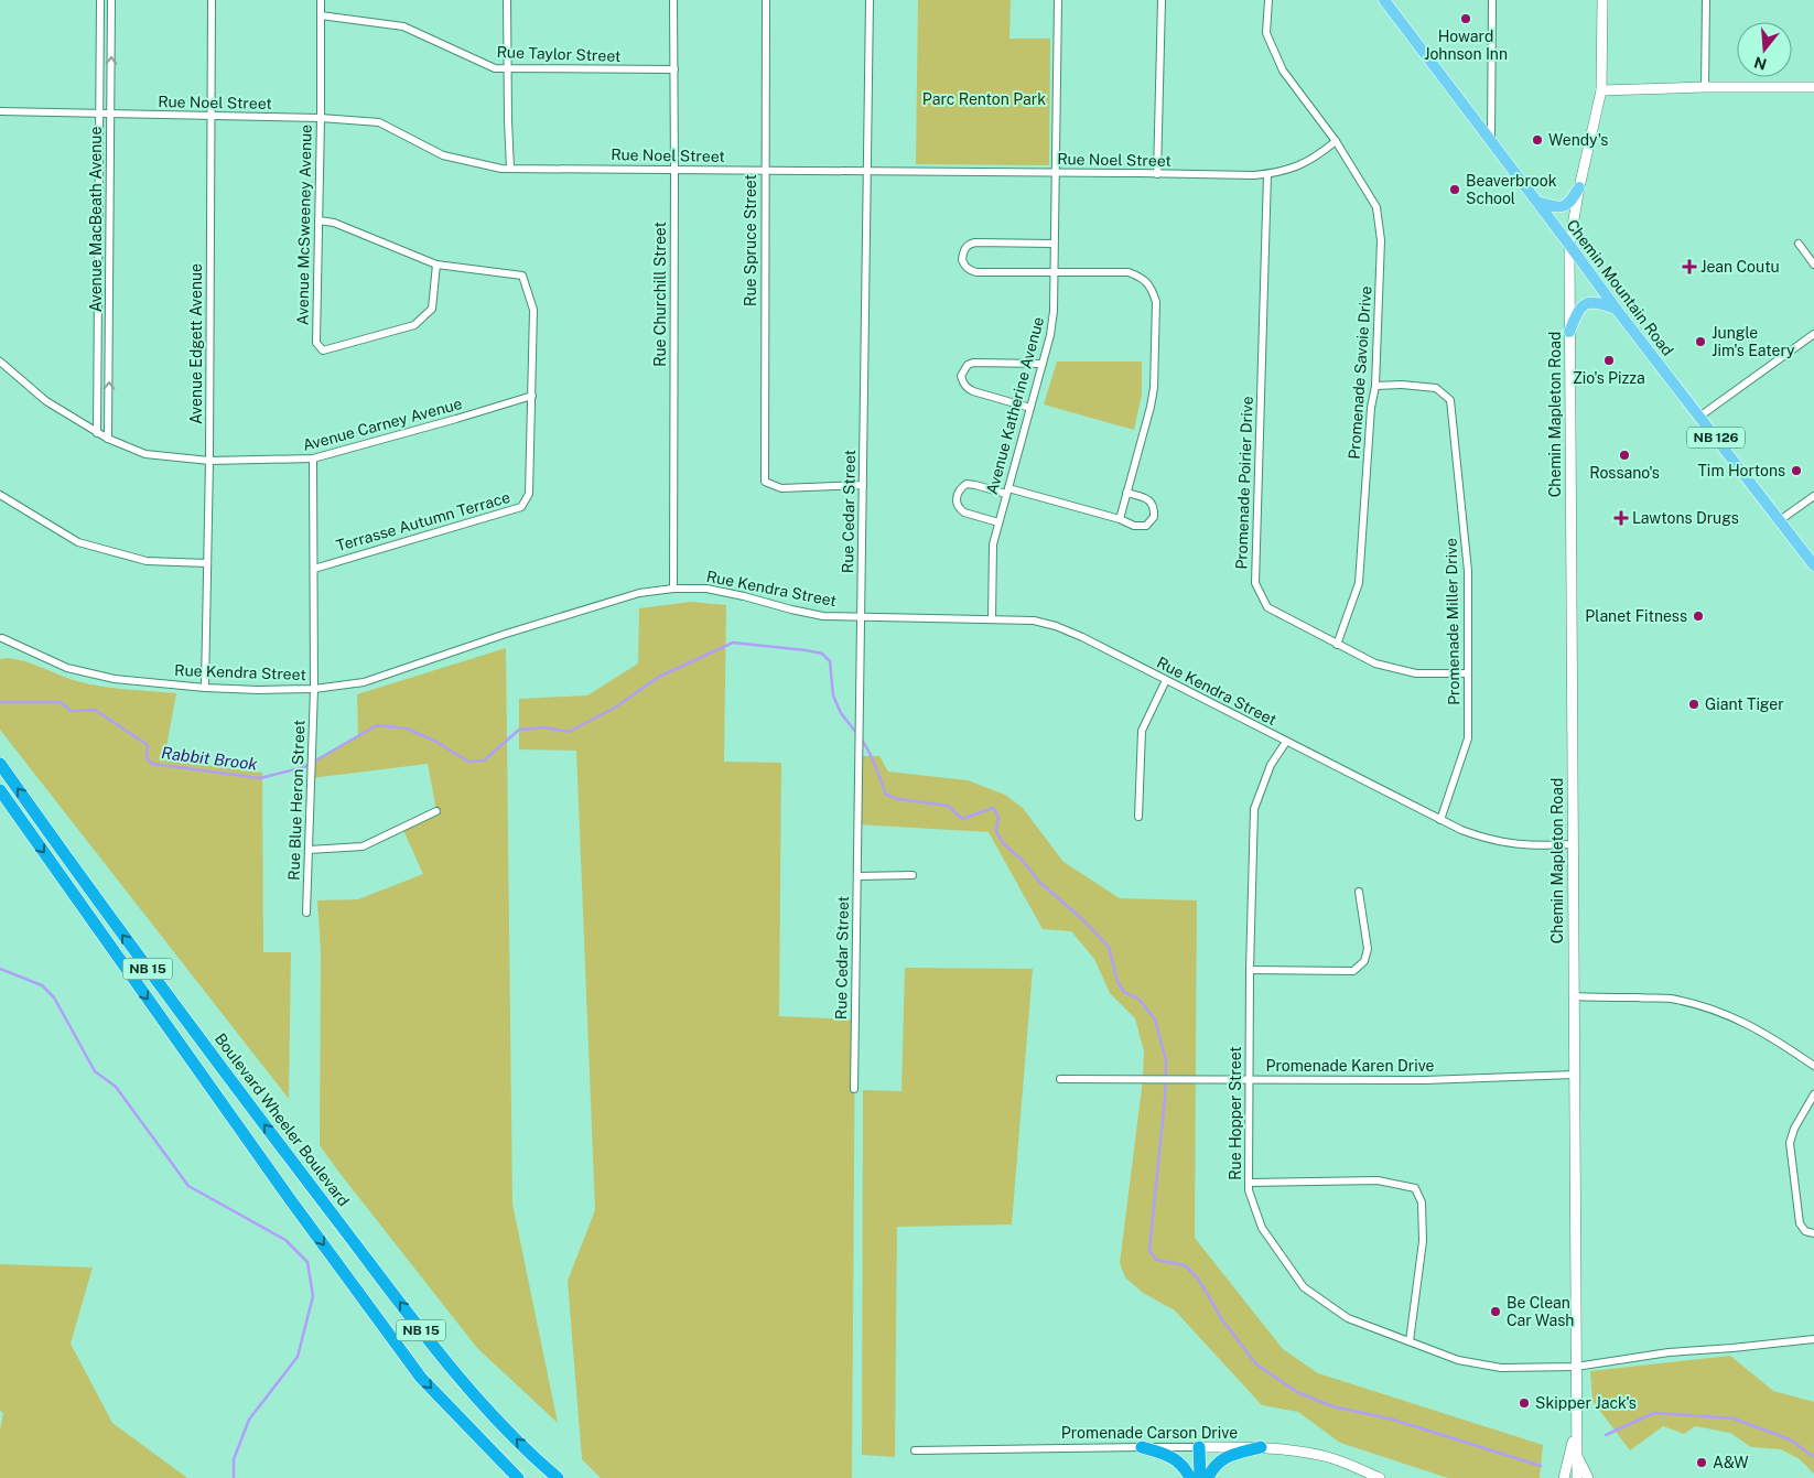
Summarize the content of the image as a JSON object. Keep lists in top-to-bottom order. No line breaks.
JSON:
{"streets":{"highway":["NB 15","Boulevard Wheeler Boulevard"],"main road":["Chemin Mountain Road","Chemin Mapleton Road","NB 126","Promenade Carson Drive"],"street":["Rue Taylor Street","Rue Noel Street","Avenue MacBeath Avenue","Avenue McSweeney Avenue","Rue Spruce Street","Rue Churchill Street","Avenue Edgett Avenue","Promenade Savoie Drive","Avenue Katherine Avenue","Avenue Carney Avenue","Promenade Poirier Drive","Rue Cedar Street","Terrasse Autumn Terrace","Rue Kendra Street","Promenade Miller Drive","Rue Blue Heron Street","Promenade Karen Drive","Rue Hopper Street"]},"crossings":[["Rue Taylor Street","Avenue McSweeney Avenue"],["Rue Taylor Street","Rue Churchill Street"],["Rue Noel Street","Avenue MacBeath Avenue"],["Rue Noel Street","Avenue McSweeney Avenue"],["Rue Noel Street","Rue Spruce Street"],["Rue Noel Street","Rue Churchill Street"],["Rue Noel Street","Avenue Edgett Avenue"],["Rue Noel Street","Promenade Savoie Drive"],["Rue Noel Street","Avenue Katherine Avenue"],["Rue Noel Street","Promenade Poirier Drive"],["Rue Noel Street","Rue Cedar Street"],["Avenue MacBeath Avenue","Avenue Carney Avenue"],["Avenue McSweeney Avenue","Terrasse Autumn Terrace"],["Rue Spruce Street","Rue Cedar Street"],["Chemin Mountain Road","Chemin Mapleton Road"],["Rue Churchill Street","Rue Kendra Street"],["Avenue Edgett Avenue","Avenue Carney Avenue"],["Avenue Edgett Avenue","Rue Kendra Street"],["Promenade Savoie Drive","Promenade Poirier Drive"],["Promenade Savoie Drive","Promenade Miller Drive"],["Avenue Katherine Avenue","Rue Kendra Street"],["Chemin Mapleton Road","Rue Kendra Street"],["Chemin Mapleton Road","Promenade Karen Drive"],["Chemin Mapleton Road","Rue Hopper Street"],["Avenue Carney Avenue","Terrasse Autumn Terrace"],["Avenue Carney Avenue","Rue Blue Heron Street"],["Promenade Poirier Drive","Promenade Miller Drive"],["Rue Cedar Street","Rue Kendra Street"],["Terrasse Autumn Terrace","Rue Blue Heron Street"],["Rue Kendra Street","Promenade Miller Drive"],["Rue Kendra Street","Rue Blue Heron Street"],["Rue Kendra Street","Rue Hopper Street"],["Promenade Karen Drive","Rue Hopper Street"]],"water":["Rabbit Brook"],"parks":["Parc Renton Park"],"places":{"other":["Howard Johnson Inn","Wendy's","Beaverbrook School","Jungle Jim's Eatery","Zio's Pizza","Rossano's","Tim Hortons","Planet Fitness","Giant Tiger","Be Clean Car Wash","Skipper Jack's","A&W"],"health":["Jean Coutu","Lawtons Drugs"]},"north":"bottom"}
